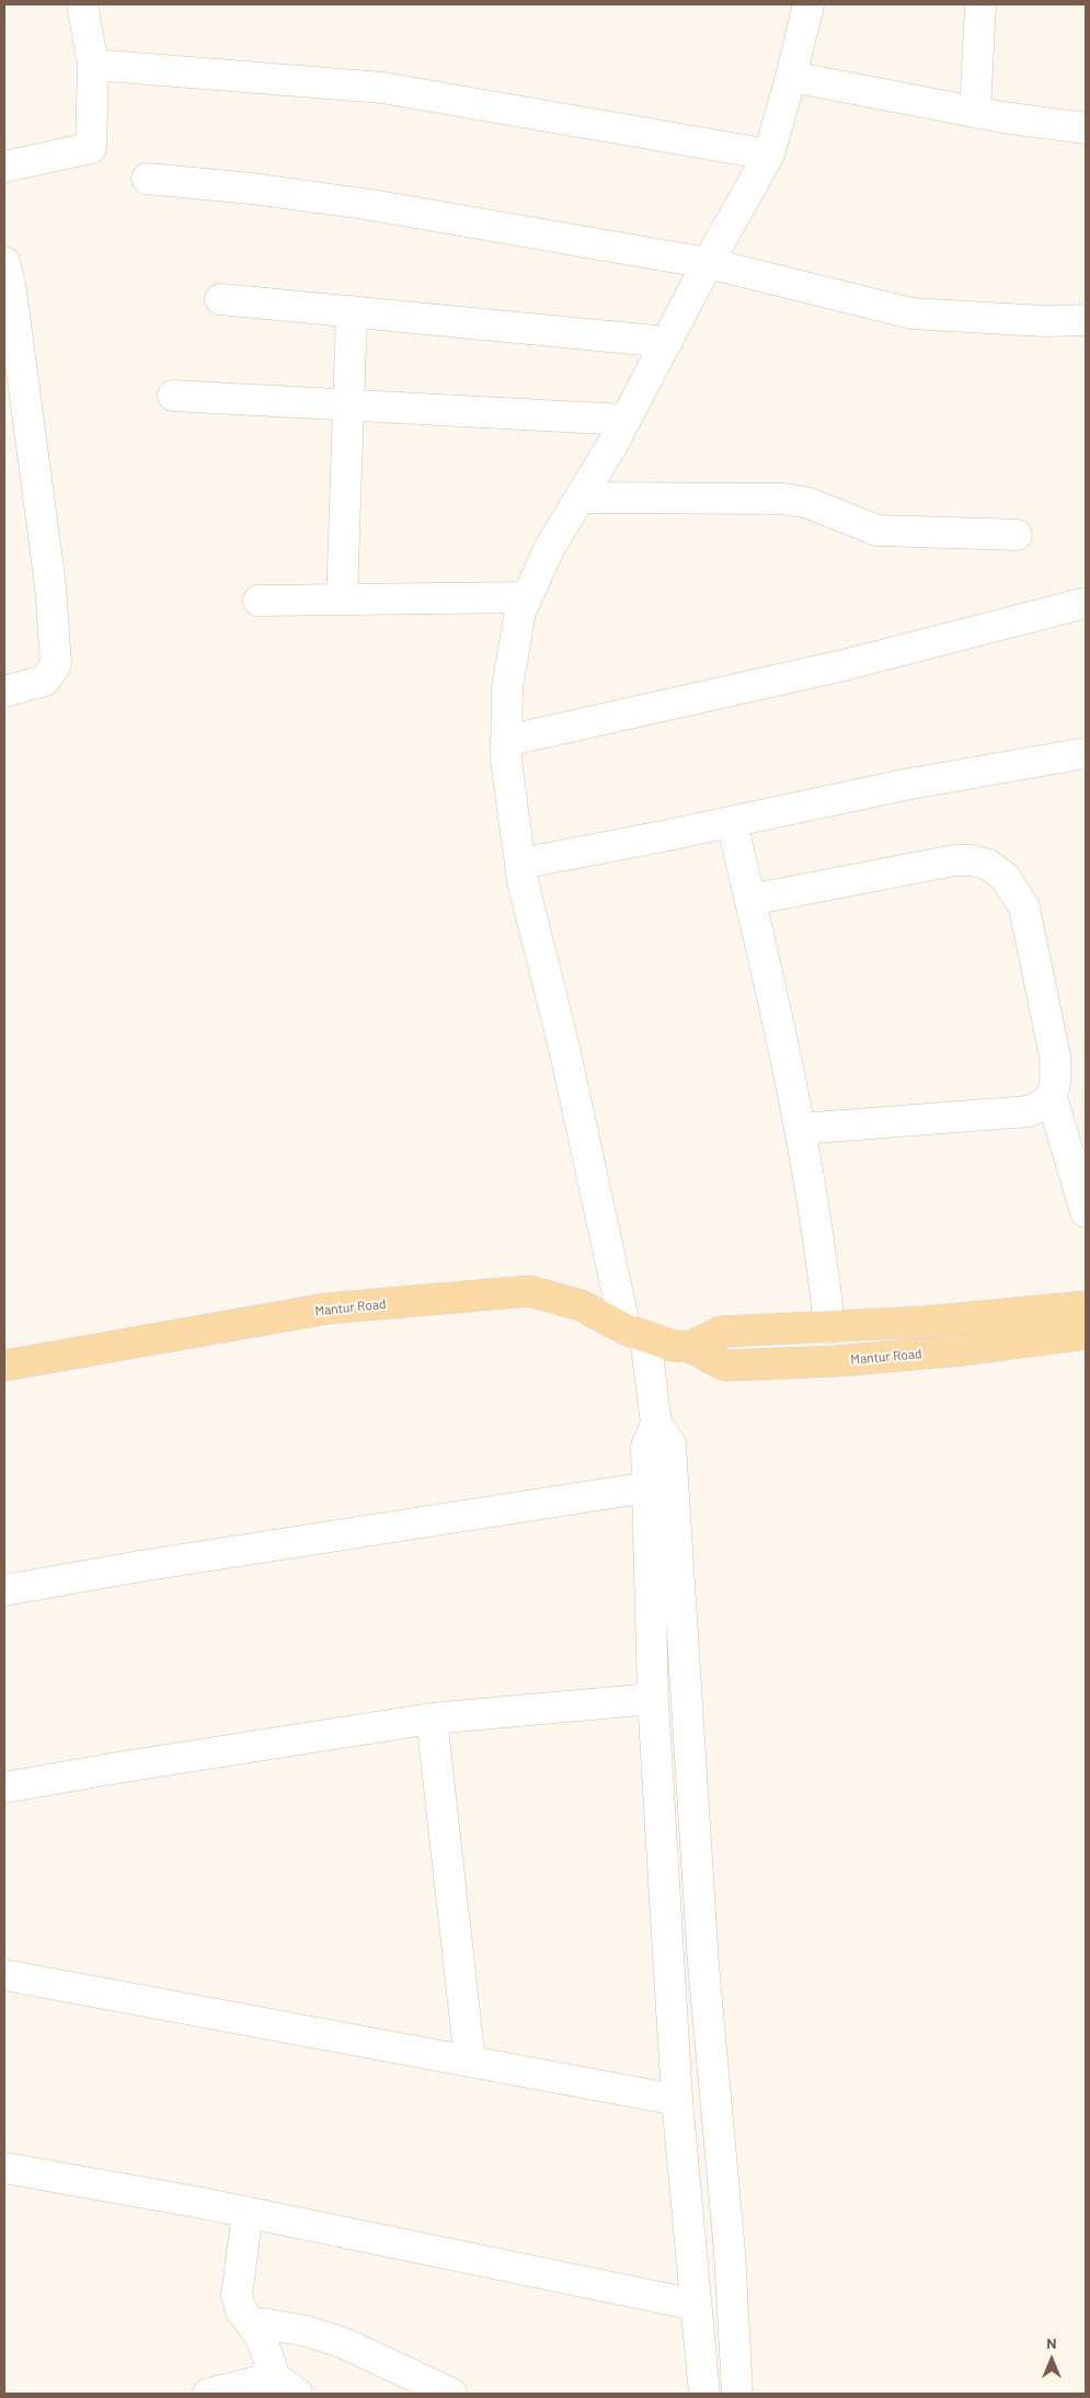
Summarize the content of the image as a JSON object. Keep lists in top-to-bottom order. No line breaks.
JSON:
{"streets":{"main road":["Mantur Road"]},"north":"top"}
